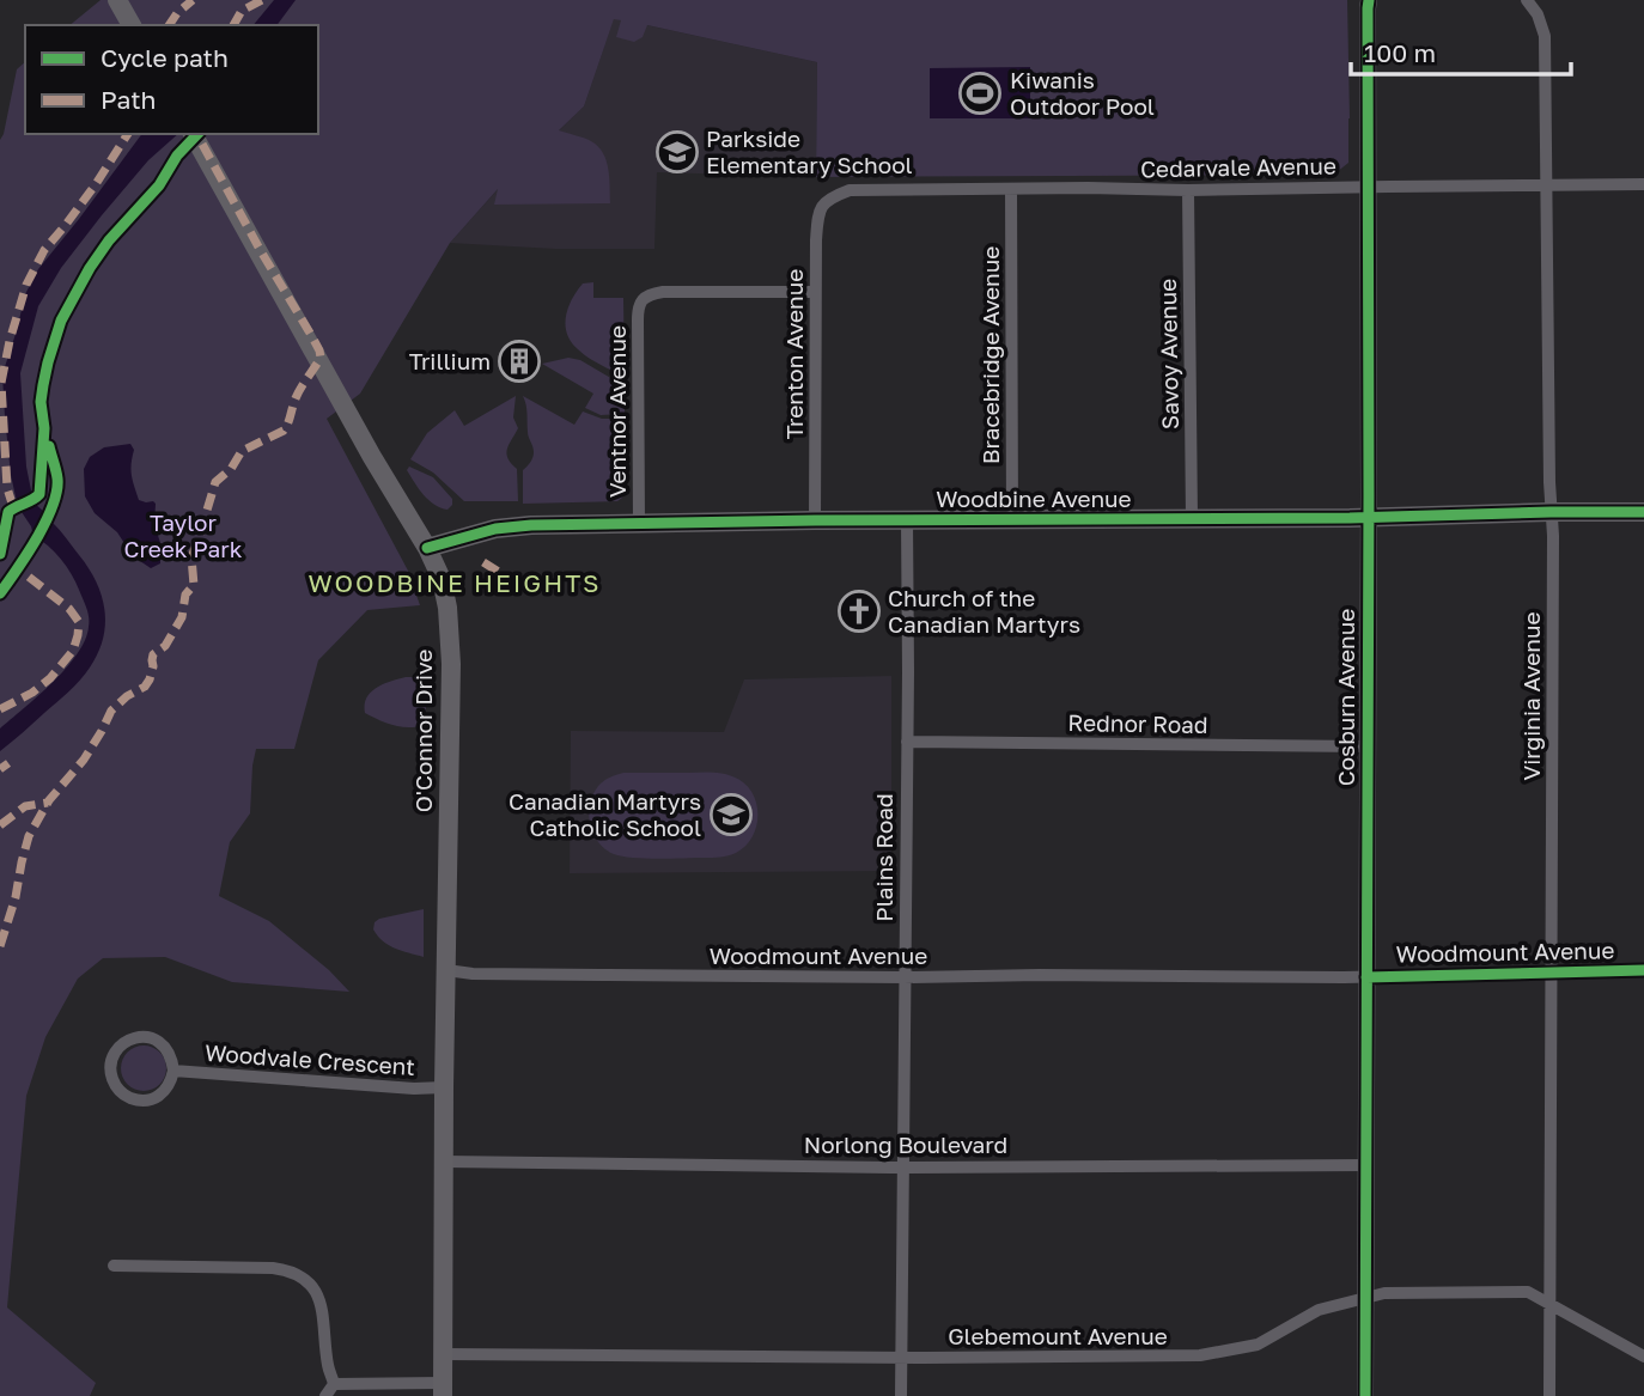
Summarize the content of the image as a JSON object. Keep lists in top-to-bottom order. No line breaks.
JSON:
{"streets":{"main road":["Woodbine Avenue","O'Connor Drive"],"street":["Cedarvale Avenue","Trenton Avenue","Savoy Avenue","Bracebridge Avenue","Ventnor Avenue","Virginia Avenue","Cosburn Avenue","Rednor Road","Plains Road","Woodmount Avenue","Woodvale Crescent","Norlong Boulevard","Glebemount Avenue"]},"crossings":[["Cedarvale Avenue","Trenton Avenue"],["Cedarvale Avenue","Savoy Avenue"],["Cedarvale Avenue","Bracebridge Avenue"],["Cedarvale Avenue","Virginia Avenue"],["Cedarvale Avenue","Cosburn Avenue"],["Trenton Avenue","Ventnor Avenue"],["Trenton Avenue","Woodbine Avenue"],["Savoy Avenue","Woodbine Avenue"],["Bracebridge Avenue","Woodbine Avenue"],["Ventnor Avenue","Woodbine Avenue"],["Woodbine Avenue","Virginia Avenue"],["Woodbine Avenue","Cosburn Avenue"],["Woodbine Avenue","O'Connor Drive"],["Woodbine Avenue","Plains Road"],["Virginia Avenue","Woodmount Avenue"],["Virginia Avenue","Glebemount Avenue"],["Cosburn Avenue","Rednor Road"],["Cosburn Avenue","Woodmount Avenue"],["Cosburn Avenue","Norlong Boulevard"],["Cosburn Avenue","Glebemount Avenue"],["Rednor Road","Plains Road"],["O'Connor Drive","Woodmount Avenue"],["O'Connor Drive","Woodvale Crescent"],["O'Connor Drive","Norlong Boulevard"],["O'Connor Drive","Glebemount Avenue"],["Plains Road","Woodmount Avenue"],["Plains Road","Norlong Boulevard"],["Plains Road","Glebemount Avenue"]],"districts":["WOODBINE HEIGHTS"],"parks":["Taylor Creek Park"],"places":{"sports":["Kiwanis Outdoor Pool"],"school or university":["Parkside Elementary School","Canadian Martyrs Catholic School"],"building":["Trillium"],"church":["Church of the Canadian Martyrs"]},"legend":["Cycle path","Path"],"scale_bar":"100 m"}
